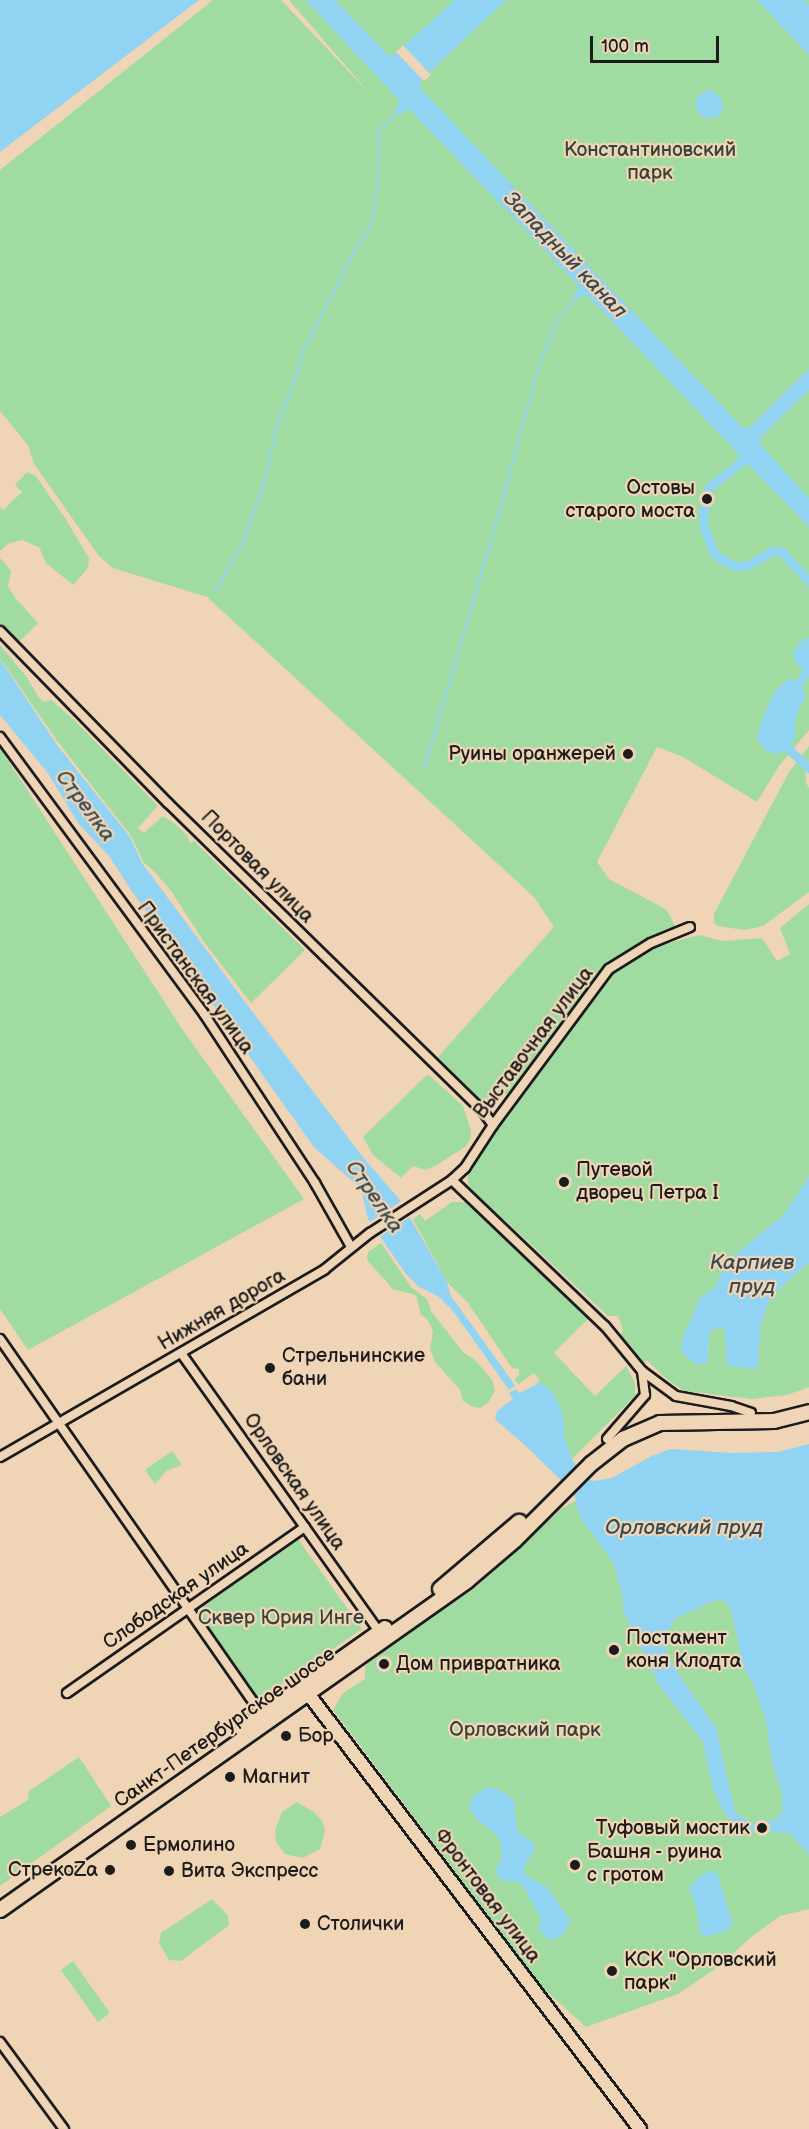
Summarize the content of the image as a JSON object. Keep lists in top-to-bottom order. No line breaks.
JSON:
{"streets":{"main road":["Санкт-Петербургское шоссе","Фронтовая улица"],"street":["Портовая улица","Пристанская улица","Выставочная улица","Нижняя дорога","Орловская улица","Слободская улица"]},"crossings":[["Портовая улица","Выставочная улица"],["Пристанская улица","Нижняя дорога"],["Выставочная улица","Нижняя дорога"],["Нижняя дорога","Орловская улица"],["Орловская улица","Слободская улица"],["Орловская улица","Санкт-Петербургское шоссе"],["Санкт-Петербургское шоссе","Фронтовая улица"]],"water":["Западный канал","Стрелка","Карпиев пруд","Орловский пруд"],"parks":["Константиновский парк","Сквер Юрия Инге","Орловский парк"],"places":["Остовы старого моста","Руины оранжерей","Путевой дворец Петра I","Стрельнинские бани","Постамент коня Клодта","Дом привратника","Бор","Магнит","Туфовый мостик","Ермолино","Башня - руина с гротом","СтрекоZа","Вита Экспресс","Столички","КСК \"Орловский парк\""],"scale_bar":"100 m"}
